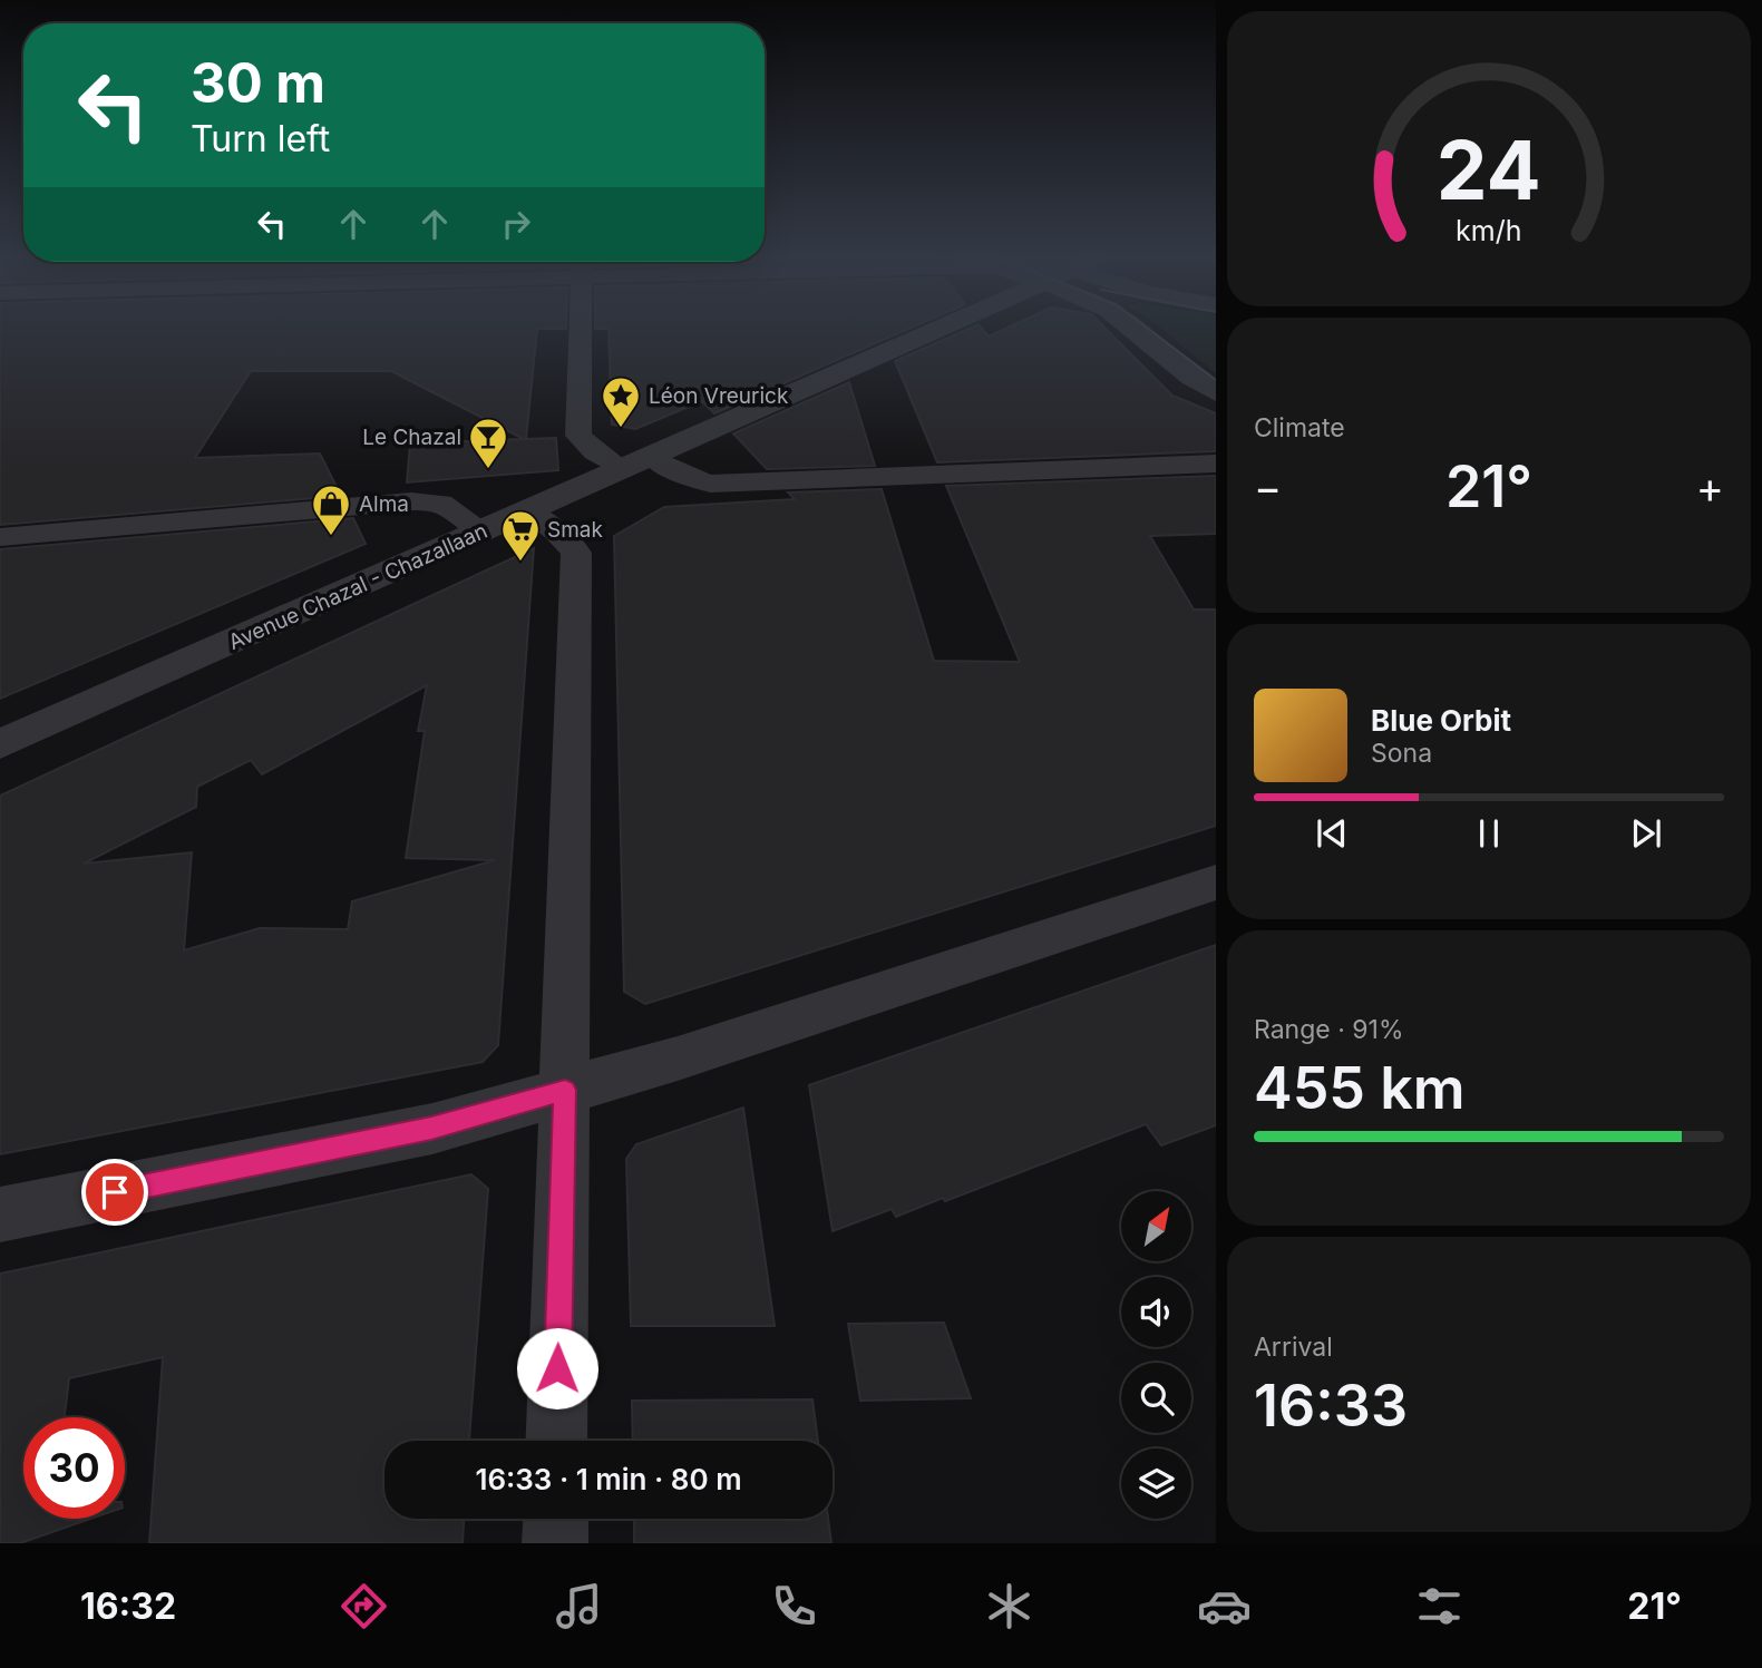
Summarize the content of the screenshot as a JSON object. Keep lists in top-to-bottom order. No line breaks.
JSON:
{"streets":{"street":["Avenue Chazal - Chazallaan"]},"places":{"place":["Léon Vreurick"],"bar":["Le Chazal"],"shop":["Alma"],"supermarket":["Smak"]},"north":"top right","page":{"turn":["30 m","Turn left"],"tile":["Climate",["Range · 91%","455 km"],["Arrival","16:33"]],"heat":["−","21°","+"],"song":["Blue Orbit","Sona"],"limit":"30","trip":"16:33 · 1 min · 80 m","tabs":["16:32","21°"],"gauge":["24","km/h"]}}
